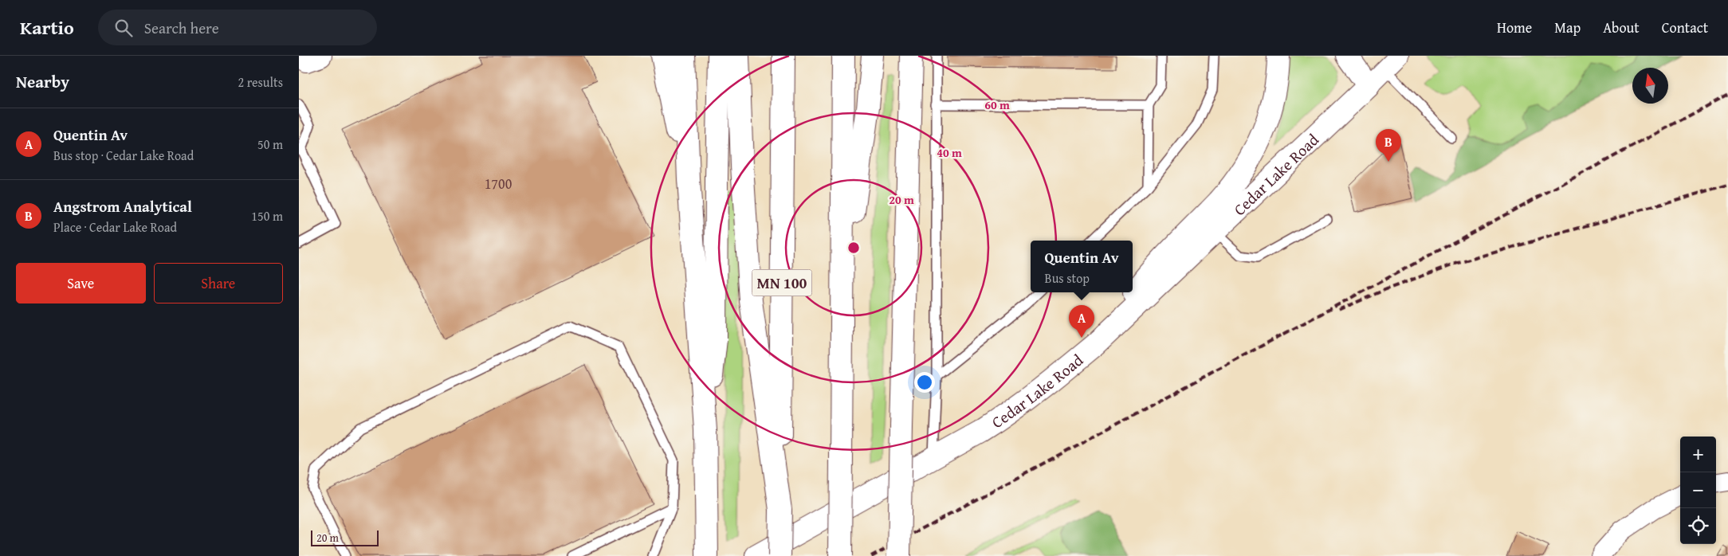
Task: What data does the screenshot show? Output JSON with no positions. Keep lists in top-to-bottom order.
{
  "streets": {
    "main road": ["Cedar Lake Road", "MN 100"]
  },
  "house_numbers": ["1700"],
  "scale_bar": "20 m",
  "north": "top",
  "page": {
    "header": "Kartio",
    "search": "Search here",
    "nav": [
      "Home",
      "Map",
      "About",
      "Contact"
    ],
    "heading": ["Nearby", "2 results"],
    "list": [
      {
        "mark": "A",
        "name": "Quentin Av",
        "note": "Bus stop · Cedar Lake Road",
        "value": "50 m"
      },
      {
        "mark": "B",
        "name": "Angstrom Analytical",
        "note": "Place · Cedar Lake Road",
        "value": "150 m"
      }
    ],
    "pins": ["B", "A"],
    "popup": ["Quentin Av", "Bus stop"],
    "buttons": ["Save", "Share"],
    "map_buttons": ["+", "−"],
    "scale": "20 m"
  },
  "rings": ["60 m", "40 m", "20 m"]
}
